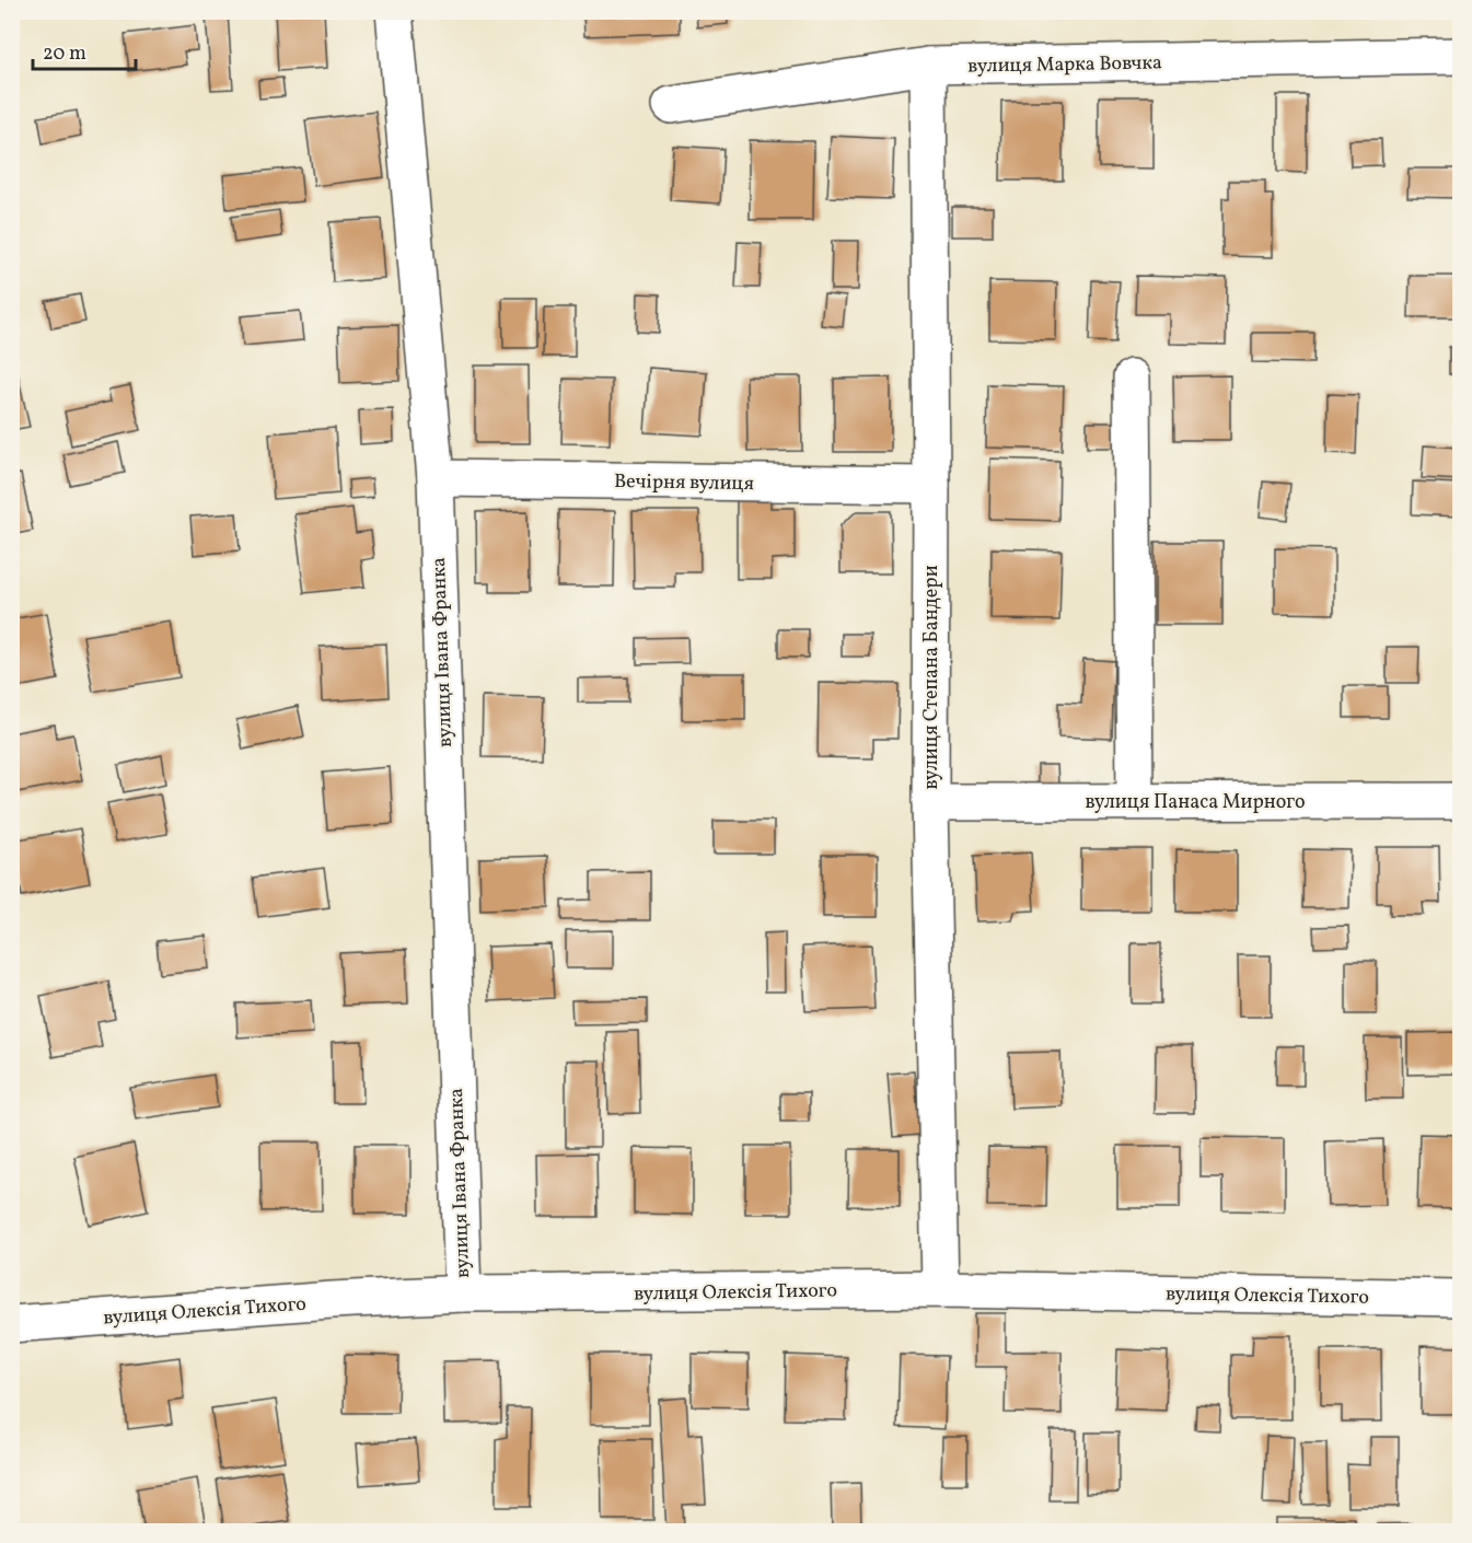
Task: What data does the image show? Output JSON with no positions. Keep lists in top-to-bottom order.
{
  "streets": {
    "street": [
      "вулиця Марка Вовчка",
      "Вечірня вулиця",
      "вулиця Івана Франка",
      "вулиця Степана Бандери",
      "вулиця Панаса Мирного",
      "вулиця Олексія Тихого"
    ]
  },
  "crossings": [
    ["вулиця Марка Вовчка", "вулиця Степана Бандери"],
    ["Вечірня вулиця", "вулиця Івана Франка"],
    ["Вечірня вулиця", "вулиця Степана Бандери"],
    ["вулиця Івана Франка", "вулиця Олексія Тихого"],
    ["вулиця Степана Бандери", "вулиця Панаса Мирного"],
    ["вулиця Степана Бандери", "вулиця Олексія Тихого"]
  ],
  "scale_bar": "20 m"
}
